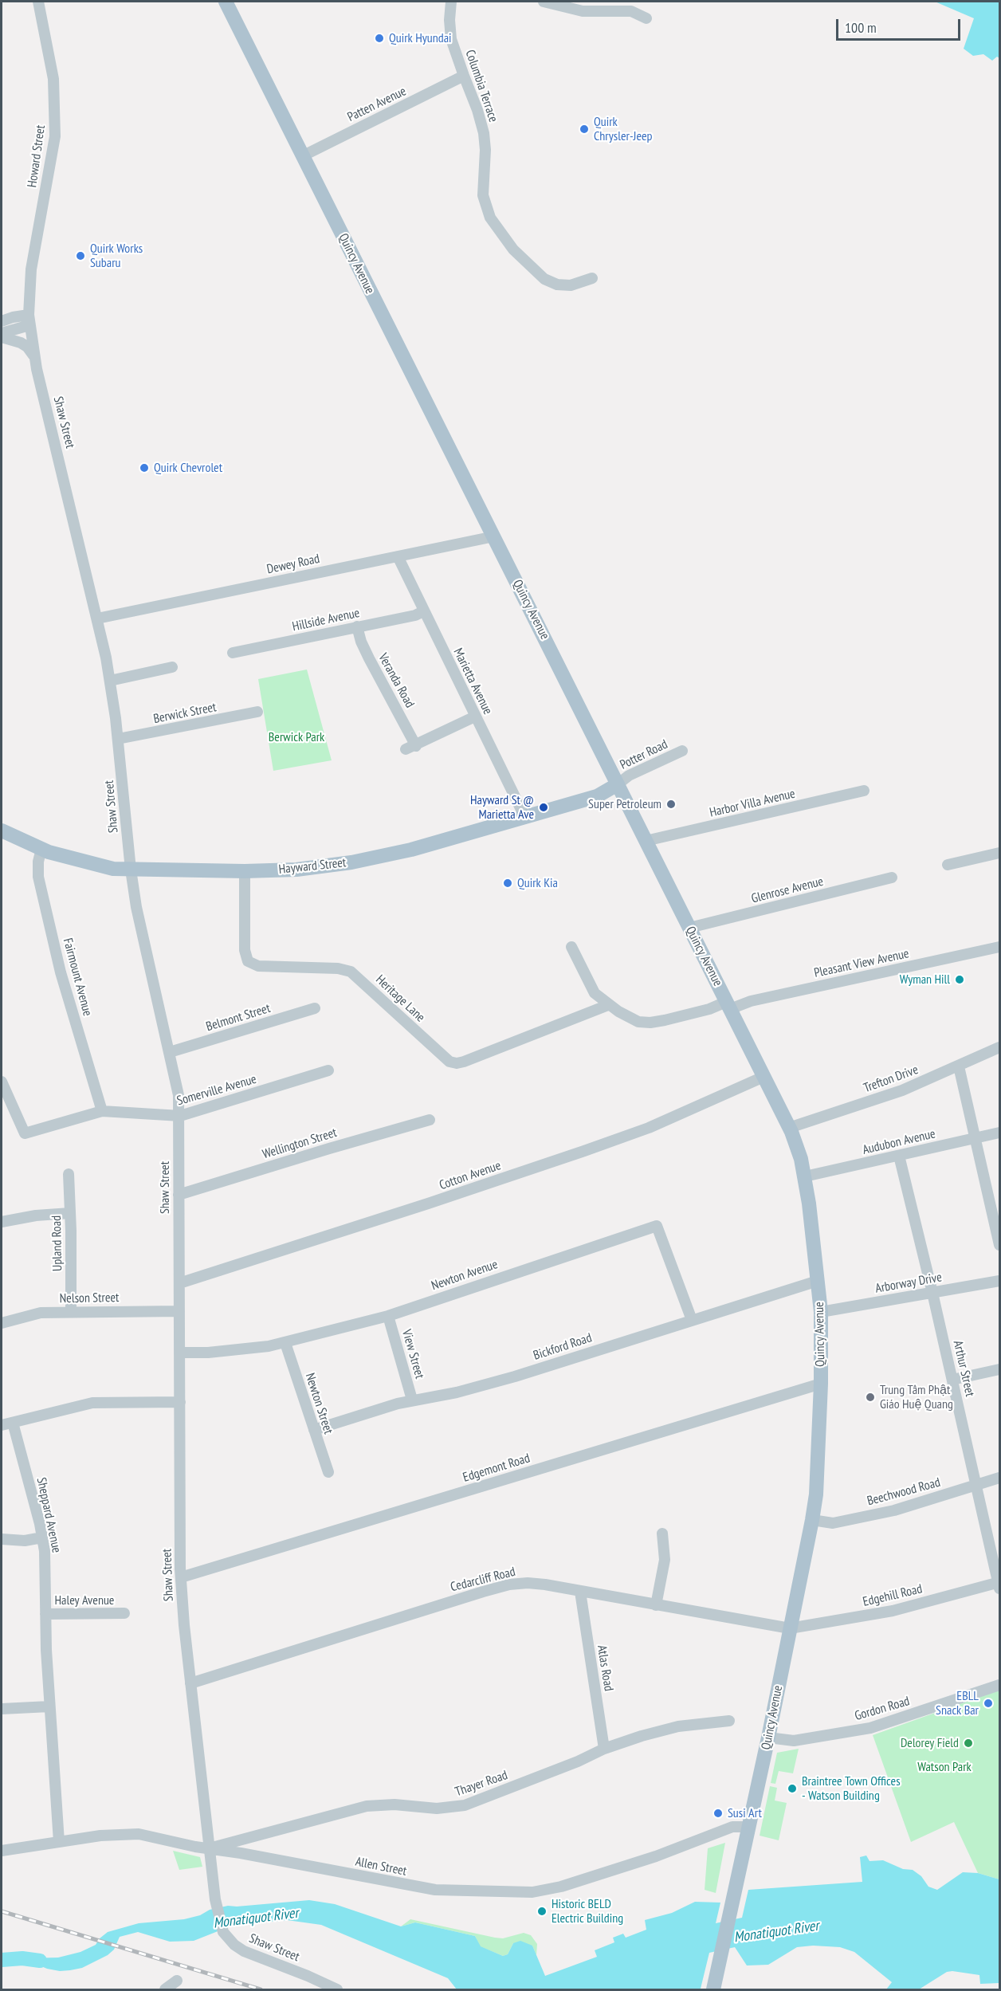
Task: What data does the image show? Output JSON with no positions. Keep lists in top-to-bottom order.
{
  "streets": {
    "main road": ["Quincy Avenue", "Hayward Street"],
    "street": [
      "Columbia Terrace",
      "Patten Avenue",
      "Howard Street",
      "Shaw Street",
      "Dewey Road",
      "Hillside Avenue",
      "Veranda Road",
      "Marietta Avenue",
      "Berwick Street",
      "Potter Road",
      "Harbor Villa Avenue",
      "Glenrose Avenue",
      "Pleasant View Avenue",
      "Fairmount Avenue",
      "Heritage Lane",
      "Belmont Street",
      "Trefton Drive",
      "Somerville Avenue",
      "Audubon Avenue",
      "Wellington Street",
      "Cotton Avenue",
      "Upland Road",
      "Newton Avenue",
      "Arborway Drive",
      "Nelson Street",
      "Bickford Road",
      "View Street",
      "Arthur Street",
      "Newton Street",
      "Edgemont Road",
      "Beechwood Road",
      "Sheppard Avenue",
      "Cedarcliff Road",
      "Edgehill Road",
      "Haley Avenue",
      "Atlas Road",
      "Gordon Road",
      "Thayer Road",
      "Allen Street"
    ]
  },
  "crossings": [
    ["Columbia Terrace", "Patten Avenue"],
    ["Patten Avenue", "Quincy Avenue"],
    ["Howard Street", "Shaw Street"],
    ["Quincy Avenue", "Dewey Road"],
    ["Quincy Avenue", "Potter Road"],
    ["Quincy Avenue", "Harbor Villa Avenue"],
    ["Quincy Avenue", "Hayward Street"],
    ["Quincy Avenue", "Glenrose Avenue"],
    ["Quincy Avenue", "Pleasant View Avenue"],
    ["Quincy Avenue", "Trefton Drive"],
    ["Quincy Avenue", "Audubon Avenue"],
    ["Quincy Avenue", "Cotton Avenue"],
    ["Quincy Avenue", "Arborway Drive"],
    ["Quincy Avenue", "Bickford Road"],
    ["Quincy Avenue", "Edgemont Road"],
    ["Quincy Avenue", "Beechwood Road"],
    ["Quincy Avenue", "Cedarcliff Road"],
    ["Quincy Avenue", "Edgehill Road"],
    ["Quincy Avenue", "Gordon Road"],
    ["Quincy Avenue", "Allen Street"],
    ["Shaw Street", "Dewey Road"],
    ["Shaw Street", "Berwick Street"],
    ["Shaw Street", "Hayward Street"],
    ["Shaw Street", "Belmont Street"],
    ["Shaw Street", "Somerville Avenue"],
    ["Shaw Street", "Wellington Street"],
    ["Shaw Street", "Cotton Avenue"],
    ["Shaw Street", "Newton Avenue"],
    ["Shaw Street", "Nelson Street"],
    ["Shaw Street", "Edgemont Road"],
    ["Shaw Street", "Cedarcliff Road"],
    ["Shaw Street", "Thayer Road"],
    ["Shaw Street", "Allen Street"],
    ["Dewey Road", "Marietta Avenue"],
    ["Hillside Avenue", "Veranda Road"],
    ["Hillside Avenue", "Marietta Avenue"],
    ["Marietta Avenue", "Hayward Street"],
    ["Potter Road", "Hayward Street"],
    ["Hayward Street", "Fairmount Avenue"],
    ["Hayward Street", "Heritage Lane"],
    ["Pleasant View Avenue", "Heritage Lane"],
    ["Fairmount Avenue", "Somerville Avenue"],
    ["Audubon Avenue", "Arthur Street"],
    ["Upland Road", "Nelson Street"],
    ["Newton Avenue", "Bickford Road"],
    ["Newton Avenue", "View Street"],
    ["Newton Avenue", "Newton Street"],
    ["Arborway Drive", "Arthur Street"],
    ["Bickford Road", "View Street"],
    ["Bickford Road", "Newton Street"],
    ["Arthur Street", "Beechwood Road"],
    ["Arthur Street", "Edgehill Road"],
    ["Sheppard Avenue", "Haley Avenue"],
    ["Sheppard Avenue", "Allen Street"],
    ["Cedarcliff Road", "Edgehill Road"],
    ["Cedarcliff Road", "Atlas Road"],
    ["Atlas Road", "Thayer Road"],
    ["Thayer Road", "Allen Street"]
  ],
  "water": ["Monatiquot River"],
  "parks": ["Berwick Park", "Watson Park"],
  "places": [
    "Quirk Hyundai",
    "Quirk Chrysler-Jeep",
    "Quirk Works Subaru",
    "Quirk Chevrolet",
    "Super Petroleum",
    "Hayward St @ Marietta Ave",
    "Quirk Kia",
    "Wyman Hill",
    "Trung Tâm Phật Giáo Huệ Quang",
    "EBLL Snack Bar",
    "Delorey Field",
    "Braintree Town Offices - Watson Building",
    "Susi Art",
    "Historic BELD Electric Building"
  ],
  "scale_bar": "100 m"
}
